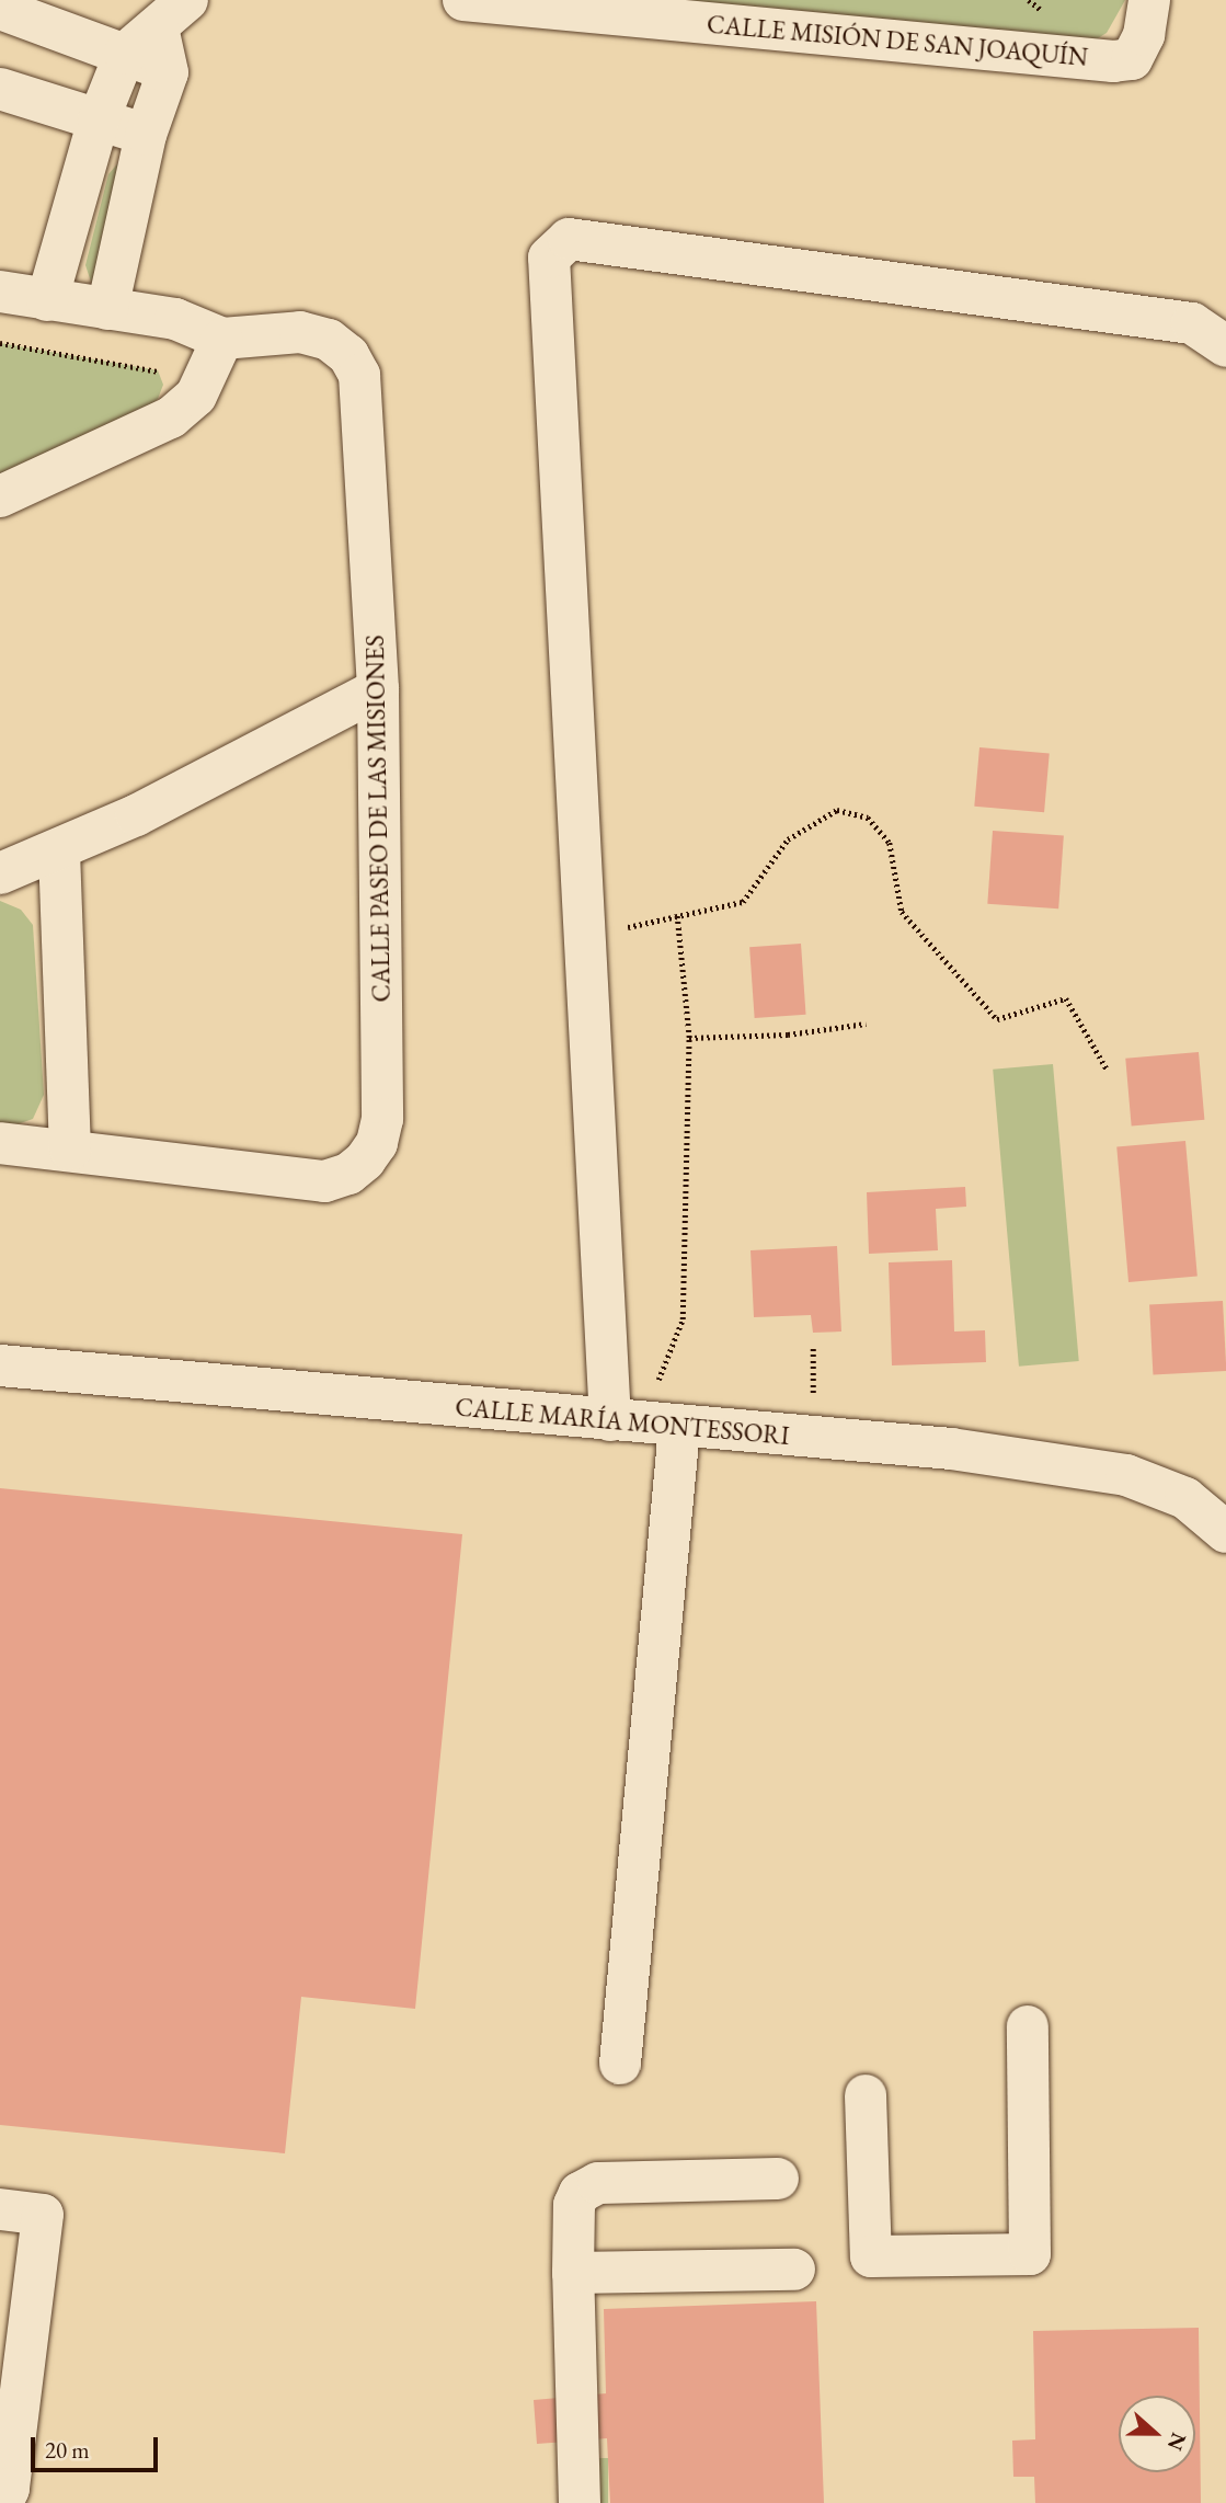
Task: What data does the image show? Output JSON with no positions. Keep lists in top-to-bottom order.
{
  "streets": {
    "street": ["CALLE MISIÓN DE SAN JOAQUÍN", "CALLE PASEO DE LAS MISIONES", "CALLE MARÍA MONTESSORI"]
  },
  "scale_bar": "20 m",
  "north": "right"
}
